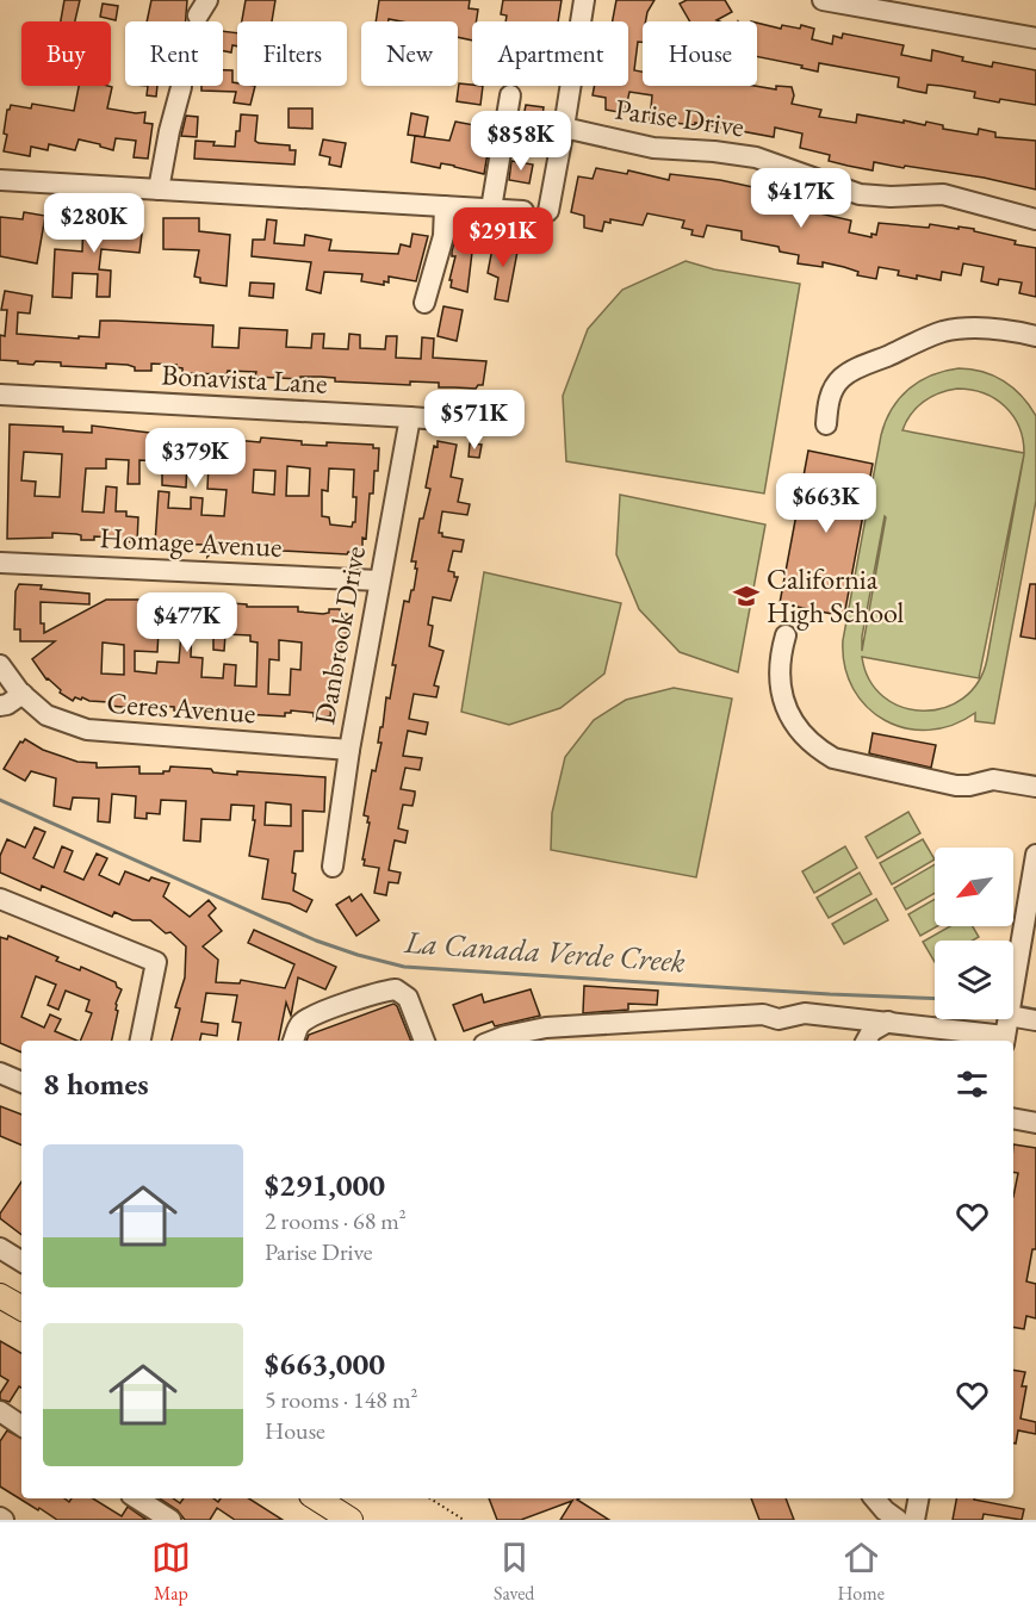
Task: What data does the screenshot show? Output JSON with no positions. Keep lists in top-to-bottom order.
{
  "streets": {
    "street": [
      "Parise Drive",
      "Bonavista Lane",
      "Homage Avenue",
      "Danbrook Drive",
      "Ceres Avenue"
    ]
  },
  "crossings": [
    ["Bonavista Lane", "Danbrook Drive"],
    ["Homage Avenue", "Danbrook Drive"],
    ["Danbrook Drive", "Ceres Avenue"]
  ],
  "water": ["La Canada Verde Creek"],
  "places": {
    "school or university": ["California High School"]
  },
  "north": "bottom left",
  "page": {
    "chip": [
      "Buy",
      "Rent",
      "Filters",
      "New",
      "Apartment",
      "House"
    ],
    "price": [
      "$858K",
      "$417K",
      "$280K",
      "$291K",
      "$571K",
      "$379K",
      "$663K",
      "$477K"
    ],
    "heading": "8 homes",
    "list": [
      {
        "name": "$291,000",
        "note": "2 rooms · 68 m² · Parise Drive"
      },
      {
        "name": "$663,000",
        "note": "5 rooms · 148 m² · House"
      }
    ],
    "tabs": ["Map", "Saved", "Home"]
  }
}
